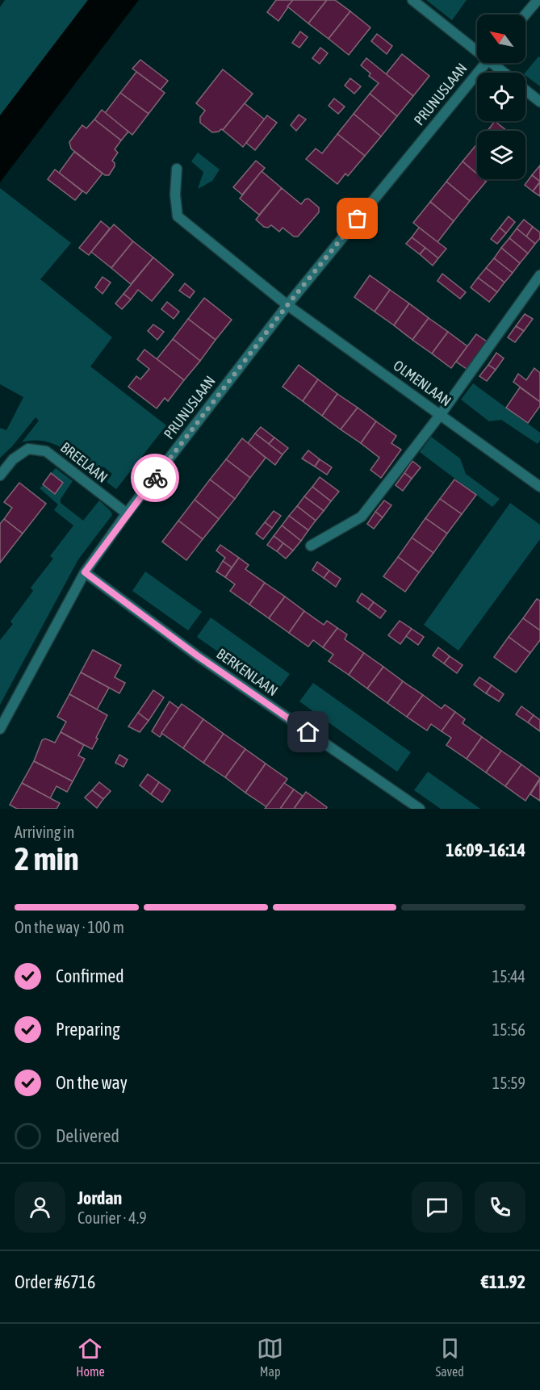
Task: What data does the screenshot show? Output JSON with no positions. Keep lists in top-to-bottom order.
{
  "streets": {
    "street": [
      "PRUNUSLAAN",
      "OLMENLAAN",
      "BREELAAN",
      "BERKENLAAN"
    ]
  },
  "crossings": [
    ["PRUNUSLAAN", "OLMENLAAN"],
    ["PRUNUSLAAN", "BREELAAN"],
    ["PRUNUSLAAN", "BERKENLAAN"]
  ],
  "north": "top left",
  "page": {
    "heading": ["2 min", "Arriving in", "16:09–16:14"],
    "panel": [
      "Jordan",
      "Courier · 4.9",
      "Order #6716",
      "€11.92"
    ],
    "bar": "On the way · 100 m",
    "list": [
      ["Confirmed", "15:44"],
      ["Preparing", "15:56"],
      ["On the way", "15:59"],
      "Delivered"
    ],
    "tabs": ["Home", "Map", "Saved"]
  }
}
